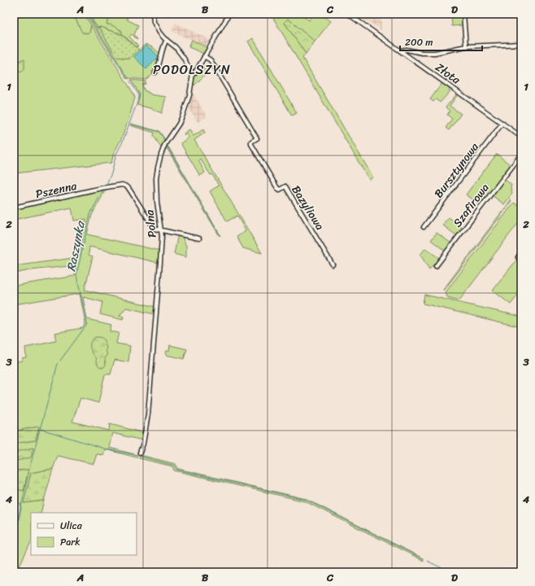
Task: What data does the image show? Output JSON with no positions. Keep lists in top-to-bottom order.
{
  "streets": {
    "street": [
      "Złota",
      "Bursztynowa",
      "Pszenna",
      "Szafirowa",
      "Bazyliowa",
      "Polna"
    ]
  },
  "crossings": [
    ["Złota", "Bursztynowa"],
    ["Pszenna", "Polna"]
  ],
  "districts": ["PODOLSZYN"],
  "water": ["Raszynka"],
  "legend": ["Ulica", "Park"],
  "scale_bar": "200 m",
  "grid": {
    "columns": [
      "A",
      "B",
      "C",
      "D"
    ],
    "rows": [
      "1",
      "2",
      "3",
      "4"
    ]
  }
}
